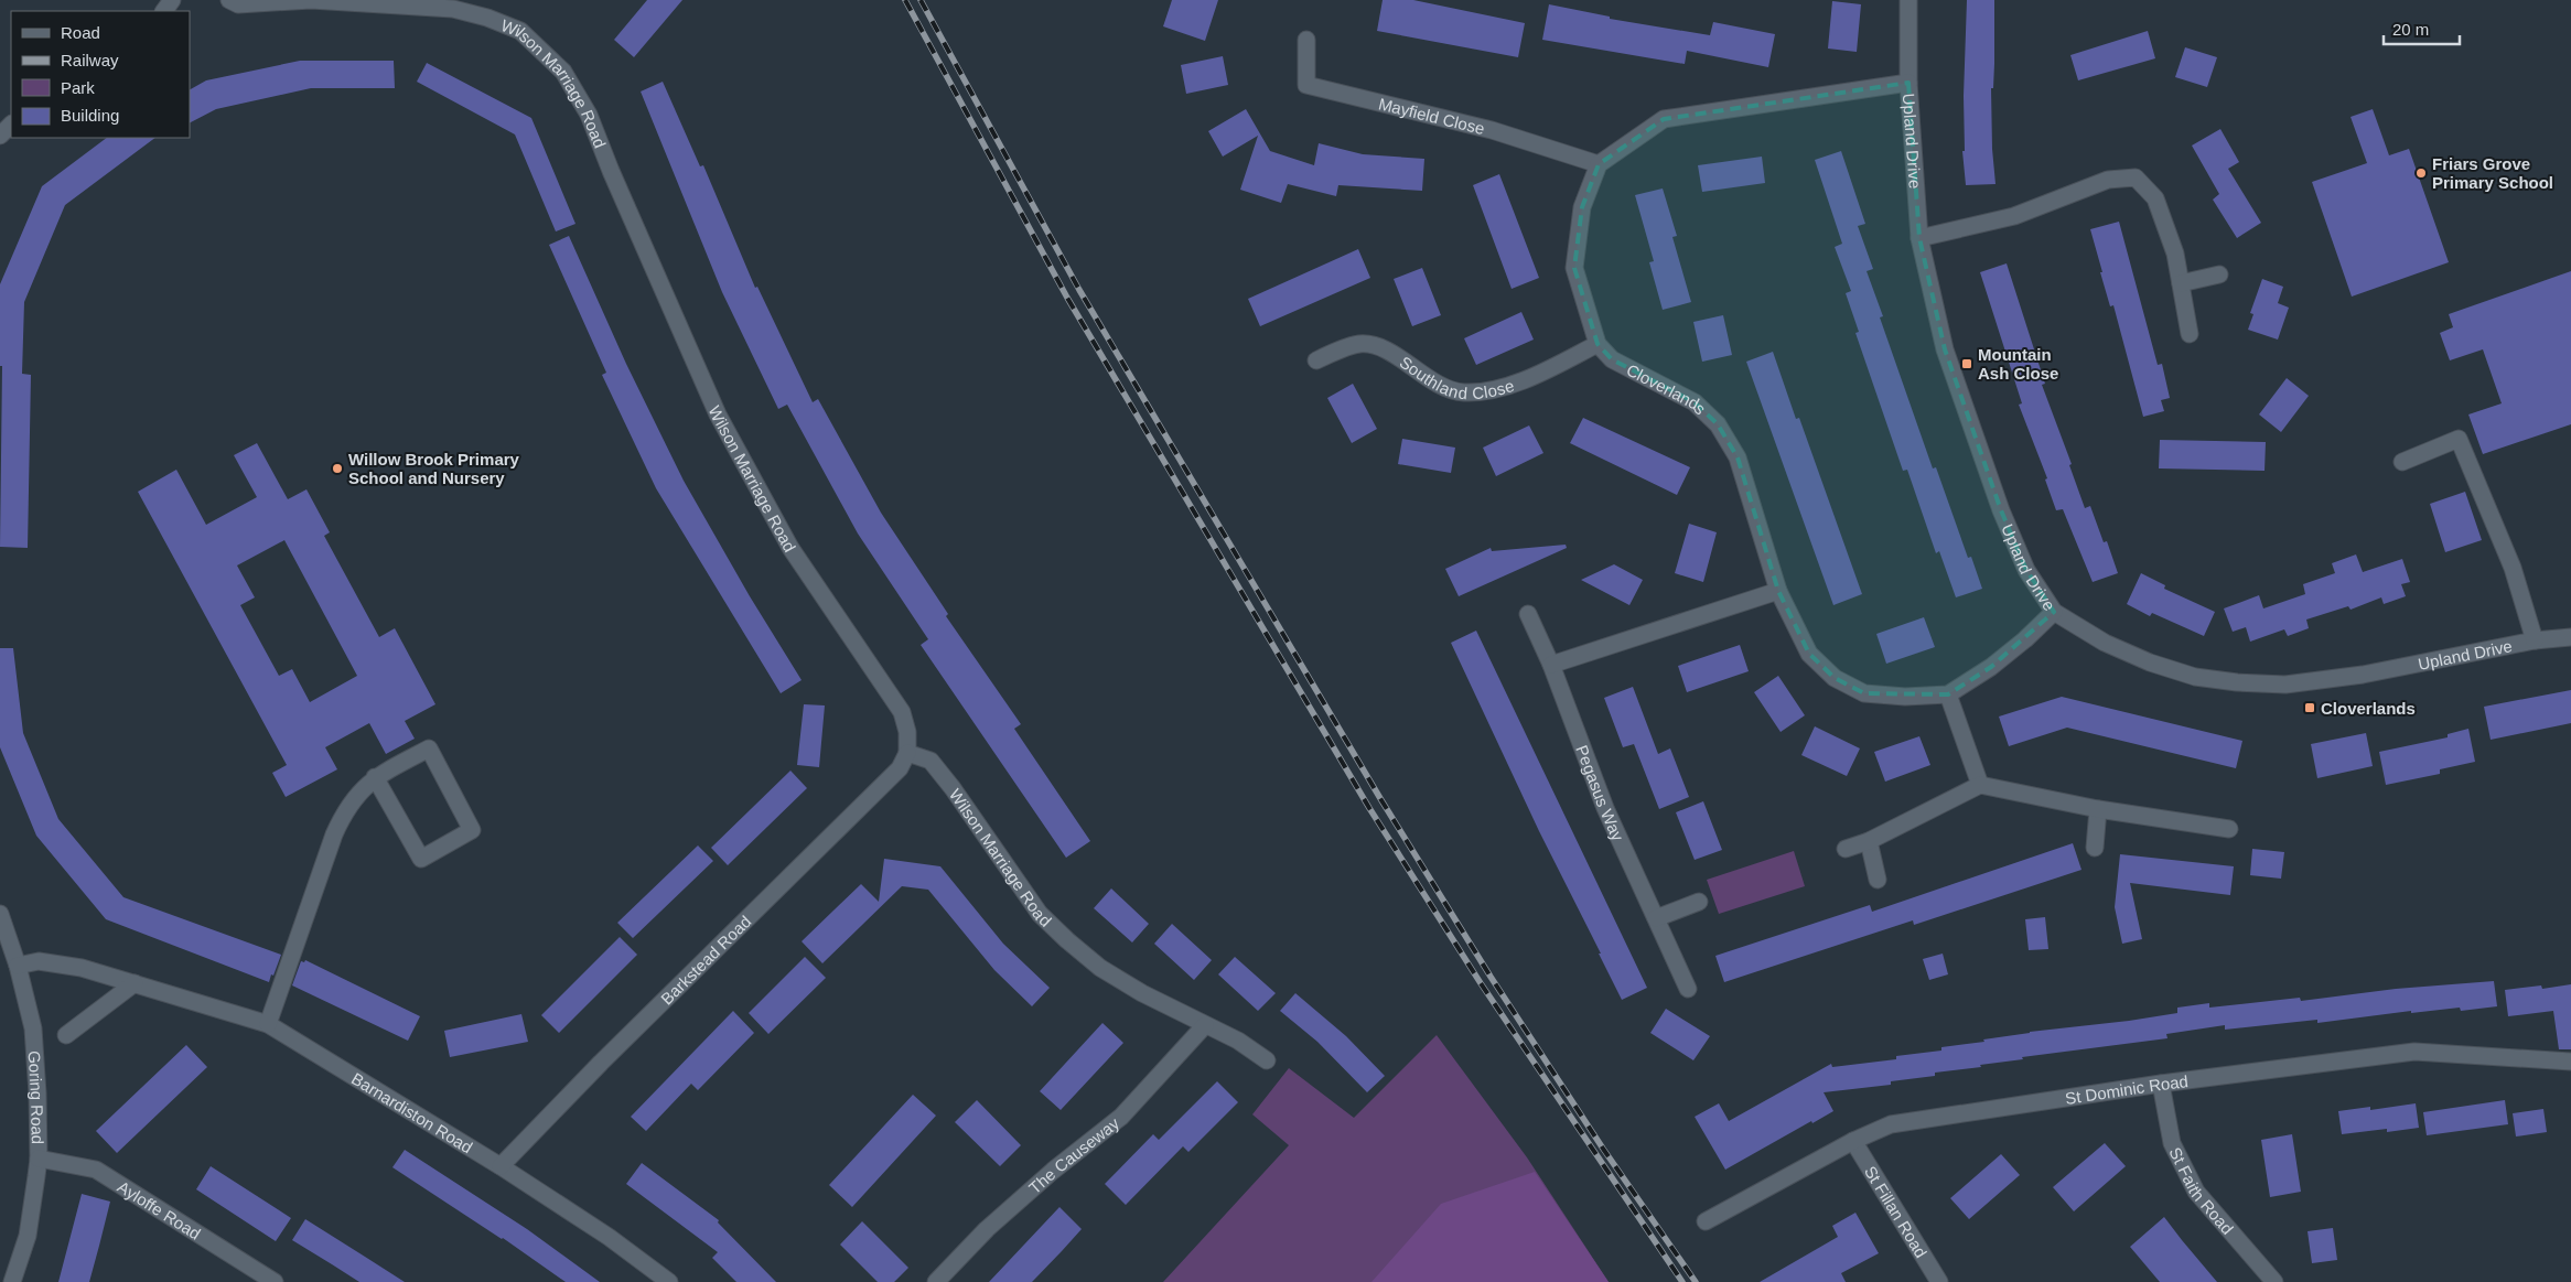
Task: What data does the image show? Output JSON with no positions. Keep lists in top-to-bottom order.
{
  "streets": {
    "street": [
      "Wilson Marriage Road",
      "Mayfield Close",
      "Upland Drive",
      "Southland Close",
      "Cloverlands",
      "Pegasus Way",
      "Barkstead Road",
      "St Dominic Road",
      "Goring Road",
      "Barnardiston Road",
      "The Causeway",
      "St Faith Road",
      "Ayloffe Road",
      "St Fillan Road"
    ]
  },
  "crossings": [
    ["Wilson Marriage Road", "Barkstead Road"],
    ["Wilson Marriage Road", "The Causeway"],
    ["Upland Drive", "Cloverlands"],
    ["Southland Close", "Cloverlands"],
    ["Barkstead Road", "Barnardiston Road"],
    ["St Dominic Road", "St Faith Road"],
    ["St Dominic Road", "St Fillan Road"],
    ["Goring Road", "Barnardiston Road"],
    ["Goring Road", "Ayloffe Road"]
  ],
  "places": {
    "other": ["Friars Grove Primary School", "Willow Brook Primary School and Nursery"],
    "transit": ["Mountain Ash Close", "Cloverlands"]
  },
  "legend": [
    "Road",
    "Railway",
    "Park",
    "Building"
  ],
  "scale_bar": "20 m"
}
